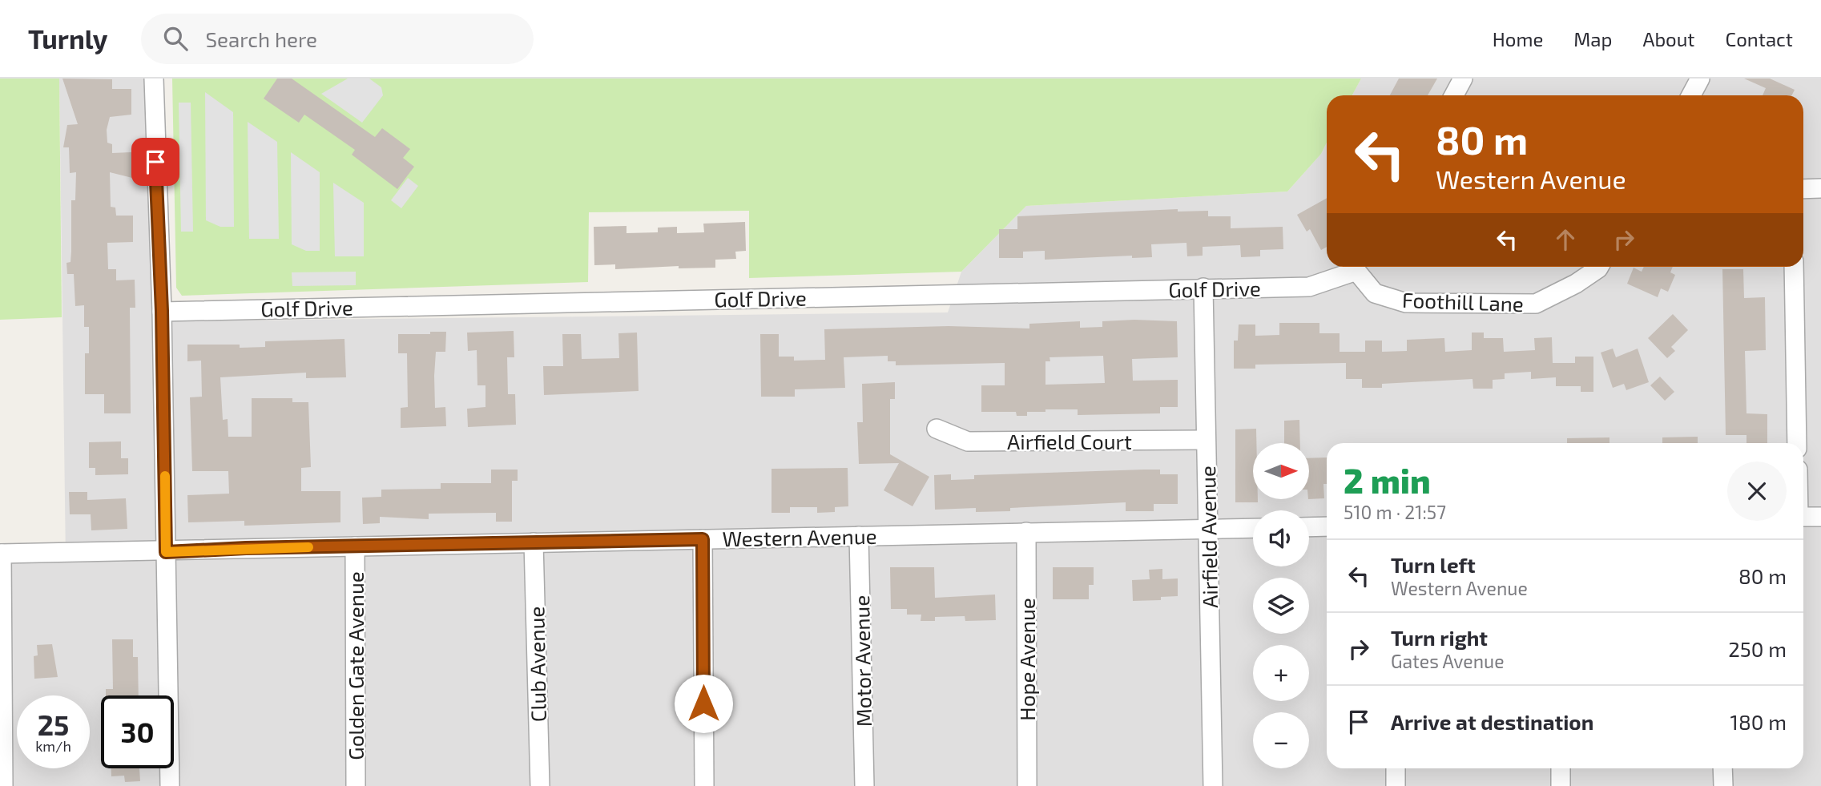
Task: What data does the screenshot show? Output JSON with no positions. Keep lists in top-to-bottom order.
{
  "streets": {
    "street": [
      "Golf Drive",
      "Foothill Lane",
      "Airfield Court",
      "Western Avenue",
      "Airfield Avenue",
      "Hope Avenue",
      "Motor Avenue",
      "Club Avenue",
      "Golden Gate Avenue"
    ]
  },
  "crossings": [
    ["Golf Drive", "Airfield Avenue"],
    ["Airfield Court", "Airfield Avenue"],
    ["Western Avenue", "Airfield Avenue"],
    ["Western Avenue", "Hope Avenue"],
    ["Western Avenue", "Motor Avenue"],
    ["Western Avenue", "Club Avenue"],
    ["Western Avenue", "Golden Gate Avenue"]
  ],
  "north": "right",
  "page": {
    "header": "Turnly",
    "search": "Search here",
    "nav": [
      "Home",
      "Map",
      "About",
      "Contact"
    ],
    "turn": ["80 m", "Western Avenue"],
    "map_buttons": ["+", "−"],
    "heading": ["2 min", "510 m · 21:57"],
    "list": [
      {
        "name": "Turn left",
        "note": "Western Avenue",
        "value": "80 m"
      },
      {
        "name": "Turn right",
        "note": "Gates Avenue",
        "value": "250 m"
      },
      {
        "name": "Arrive at destination",
        "value": "180 m"
      }
    ],
    "speed": "25 km/h",
    "limit": "30"
  }
}
